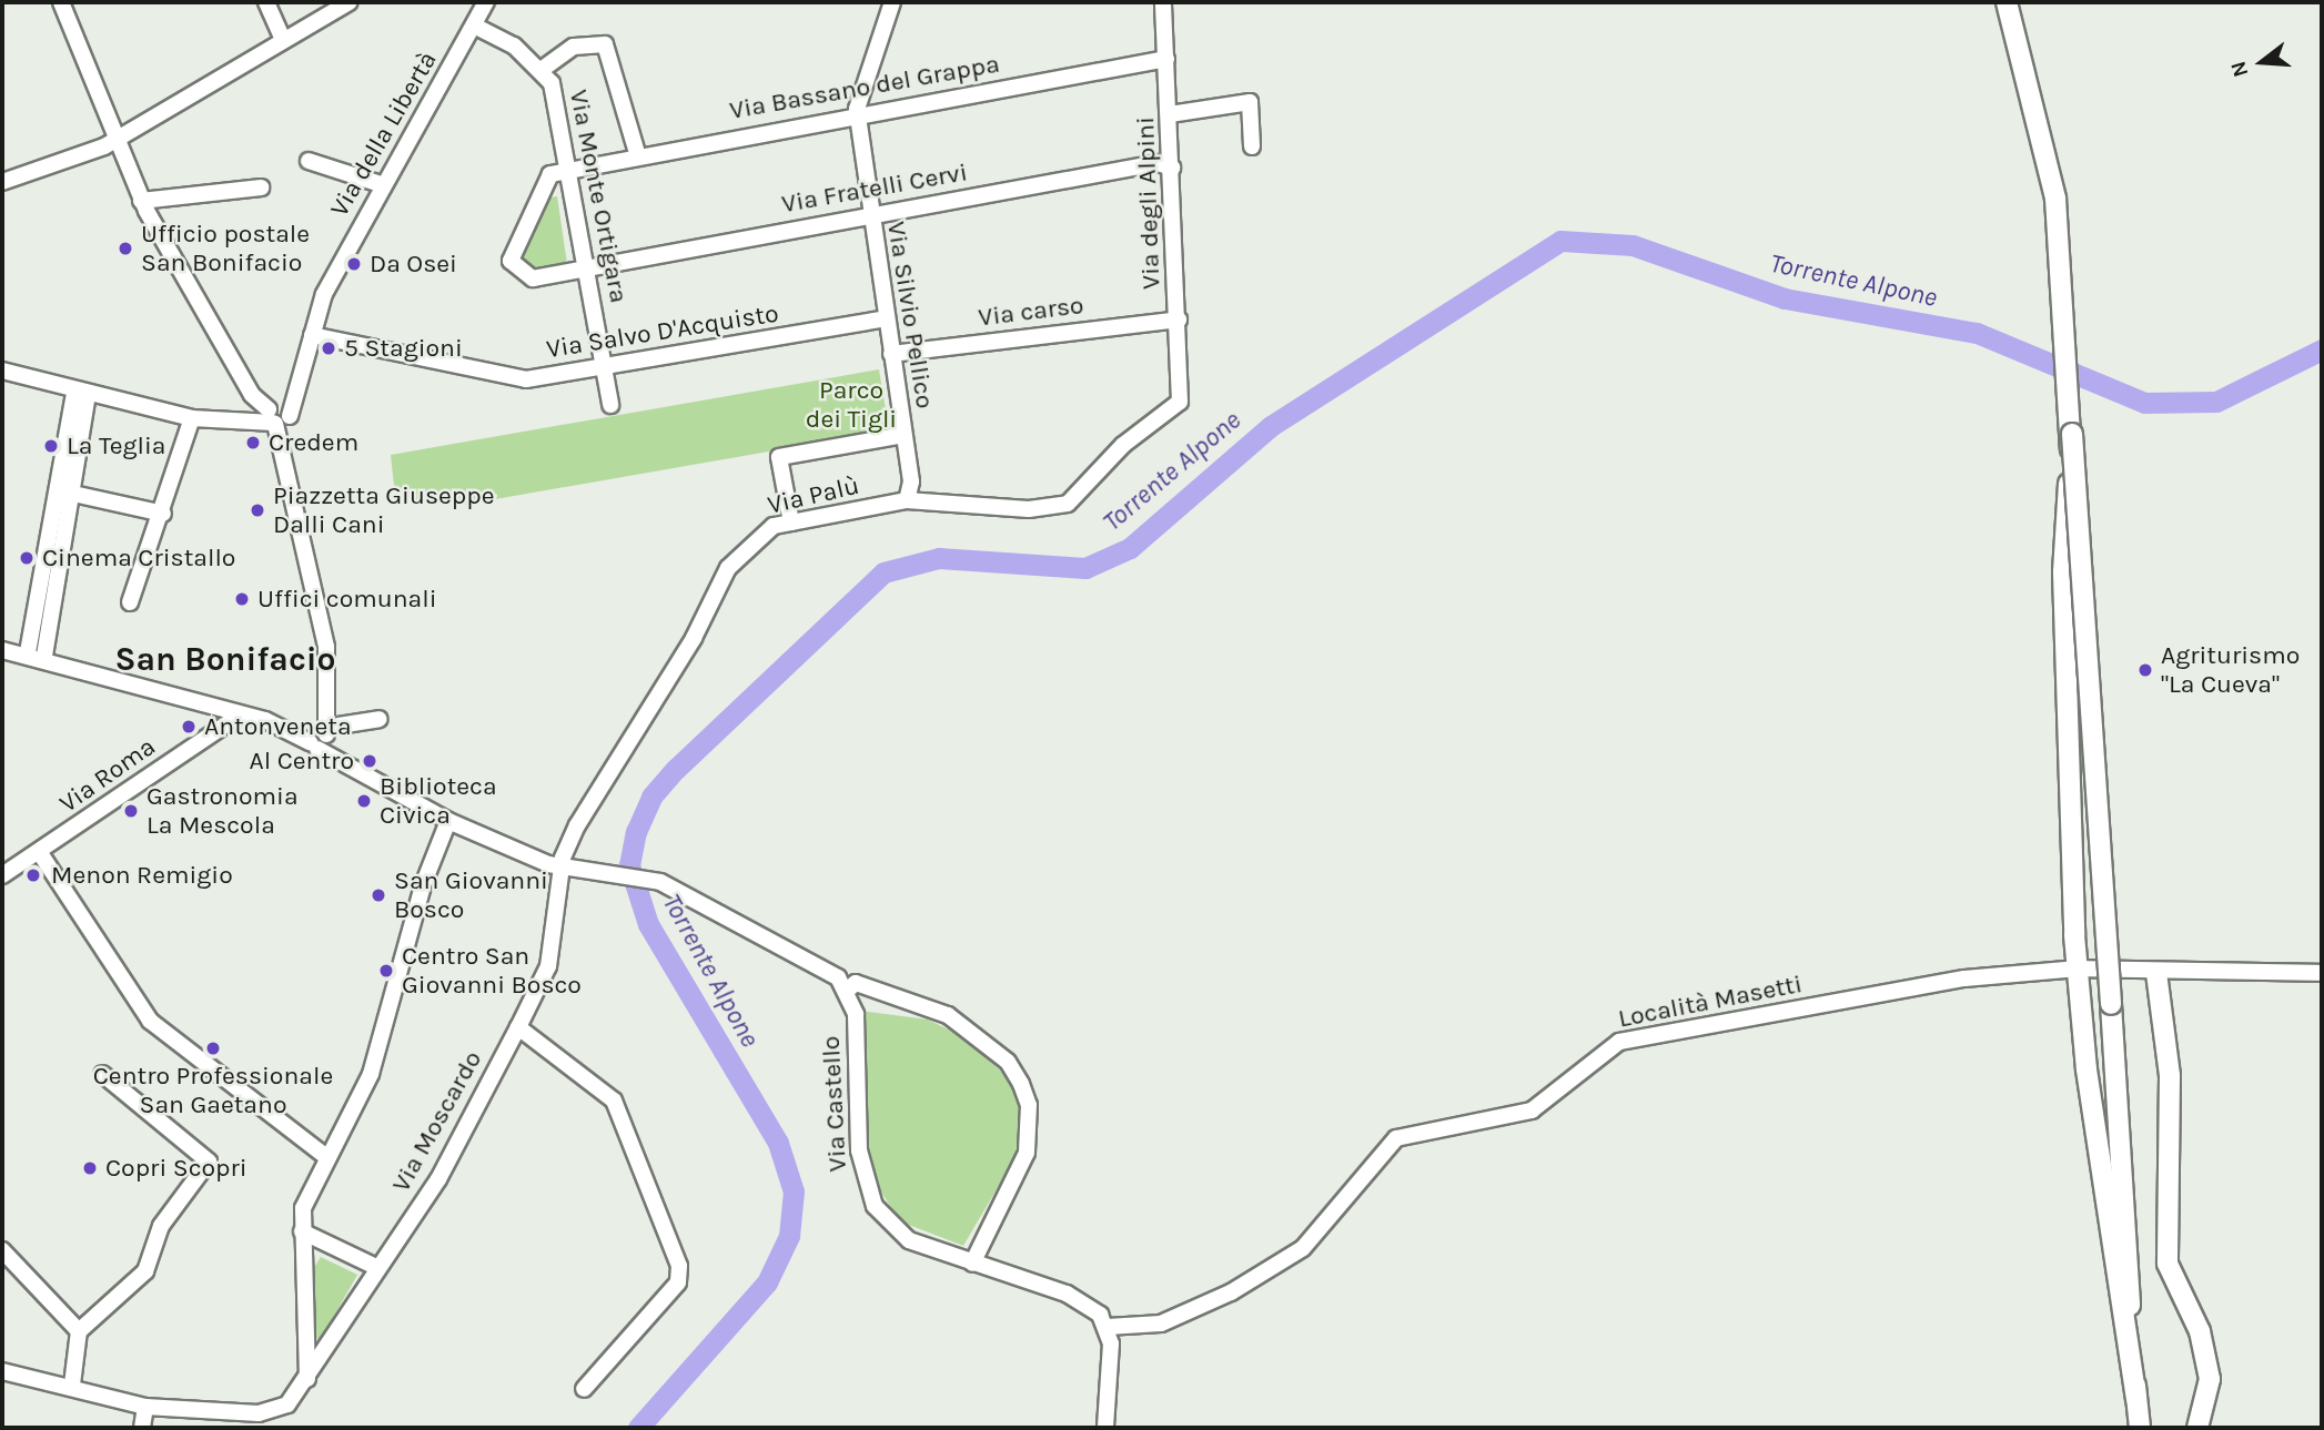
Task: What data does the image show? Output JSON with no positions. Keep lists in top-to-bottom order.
{
  "streets": {
    "street": [
      "Via Bassano del Grappa",
      "Via della Libertà",
      "Via Fratelli Cervi",
      "Via Monte Ortigara",
      "Via degli Alpini",
      "Via carso",
      "Via Silvio Pellico",
      "Via Salvo D'Acquisto",
      "Via Palù",
      "Via Roma",
      "Località Masetti",
      "Via Castello",
      "Via Moscardo"
    ]
  },
  "crossings": [
    ["Via Bassano del Grappa", "Via Fratelli Cervi"],
    ["Via Bassano del Grappa", "Via Monte Ortigara"],
    ["Via Bassano del Grappa", "Via degli Alpini"],
    ["Via Bassano del Grappa", "Via Silvio Pellico"],
    ["Via della Libertà", "Via Monte Ortigara"],
    ["Via della Libertà", "Via Salvo D'Acquisto"],
    ["Via Fratelli Cervi", "Via Monte Ortigara"],
    ["Via Fratelli Cervi", "Via degli Alpini"],
    ["Via Fratelli Cervi", "Via Silvio Pellico"],
    ["Via Monte Ortigara", "Via Salvo D'Acquisto"],
    ["Via degli Alpini", "Via carso"],
    ["Via degli Alpini", "Via Palù"],
    ["Via carso", "Via Silvio Pellico"],
    ["Via Silvio Pellico", "Via Salvo D'Acquisto"],
    ["Via Silvio Pellico", "Via Palù"],
    ["Via Palù", "Via Moscardo"],
    ["Località Masetti", "Via Castello"]
  ],
  "districts": ["San Bonifacio"],
  "water": ["Torrente Alpone"],
  "parks": ["Parco dei Tigli"],
  "places": [
    "Ufficio postale San Bonifacio",
    "Da Osei",
    "5 Stagioni",
    "Credem",
    "La Teglia",
    "Piazzetta Giuseppe Dalli Cani",
    "Cinema Cristallo",
    "Uffici comunali",
    "Agriturismo \"La Cueva\"",
    "Antonveneta",
    "Al Centro",
    "Biblioteca Civica",
    "Gastronomia La Mescola",
    "Menon Remigio",
    "San Giovanni Bosco",
    "Centro San Giovanni Bosco",
    "Centro Professionale San Gaetano",
    "Copri Scopri"
  ],
  "north": "left"
}
